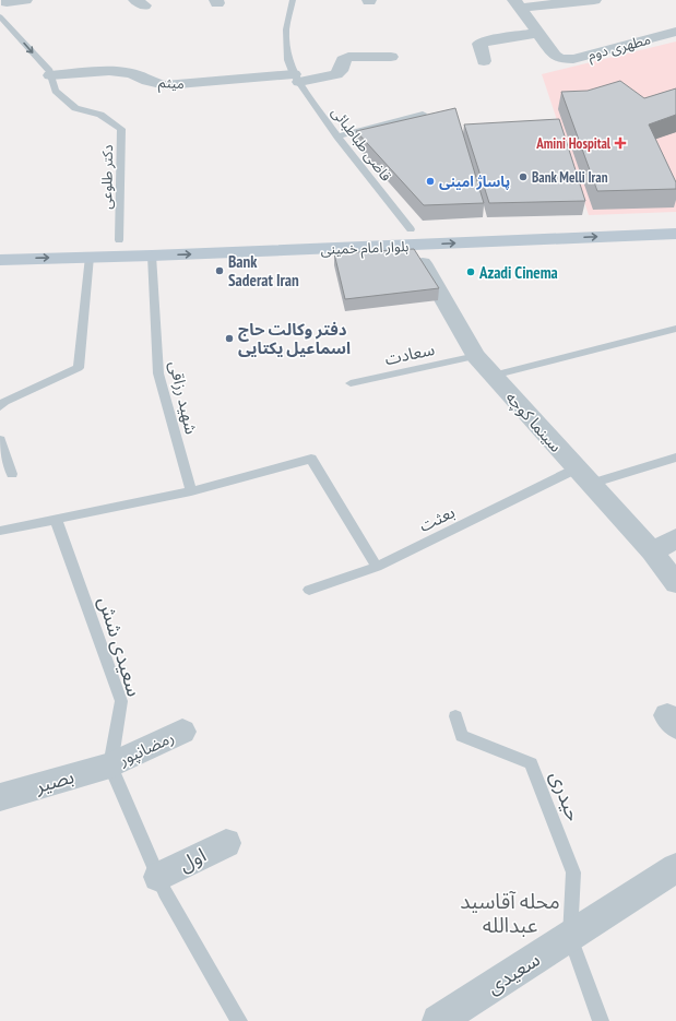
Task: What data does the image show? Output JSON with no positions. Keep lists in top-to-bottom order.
{
  "streets": {
    "main road": ["بلوار امام خمینی"],
    "street": [
      "مطهری دوم",
      "میثم",
      "سینما کوچه",
      "رمضانپور",
      "بصیر",
      "اول",
      "سعیدی"
    ],
    "lane": [
      "قاضی طباطبائی",
      "دکتر طلوعی",
      "سعادت",
      "شهید رزاقی",
      "بعثت",
      "سعیدی شش",
      "حیدری"
    ]
  },
  "crossings": [
    ["میثم", "قاضی طباطبائی"],
    ["میثم", "دکتر طلوعی"],
    ["قاضی طباطبائی", "بلوار امام خمینی"],
    ["قاضی طباطبائی", "سینما کوچه"],
    ["دکتر طلوعی", "بلوار امام خمینی"],
    ["بلوار امام خمینی", "شهید رزاقی"],
    ["بلوار امام خمینی", "سینما کوچه"],
    ["سعادت", "سینما کوچه"],
    ["سینما کوچه", "بعثت"],
    ["سعیدی شش", "رمضانپور"],
    ["سعیدی شش", "بصیر"],
    ["رمضانپور", "بصیر"],
    ["حیدری", "سعیدی"]
  ],
  "districts": ["محله آقاسید عبدالله"],
  "places": {
    "health": ["Amini Hospital"],
    "other": [
      "Bank Melli Iran",
      "پاساژ امینی",
      "Bank Saderat Iran",
      "Azadi Cinema",
      "دفتر وکالت حاج اسماعیل یکتایی"
    ]
  }
}
